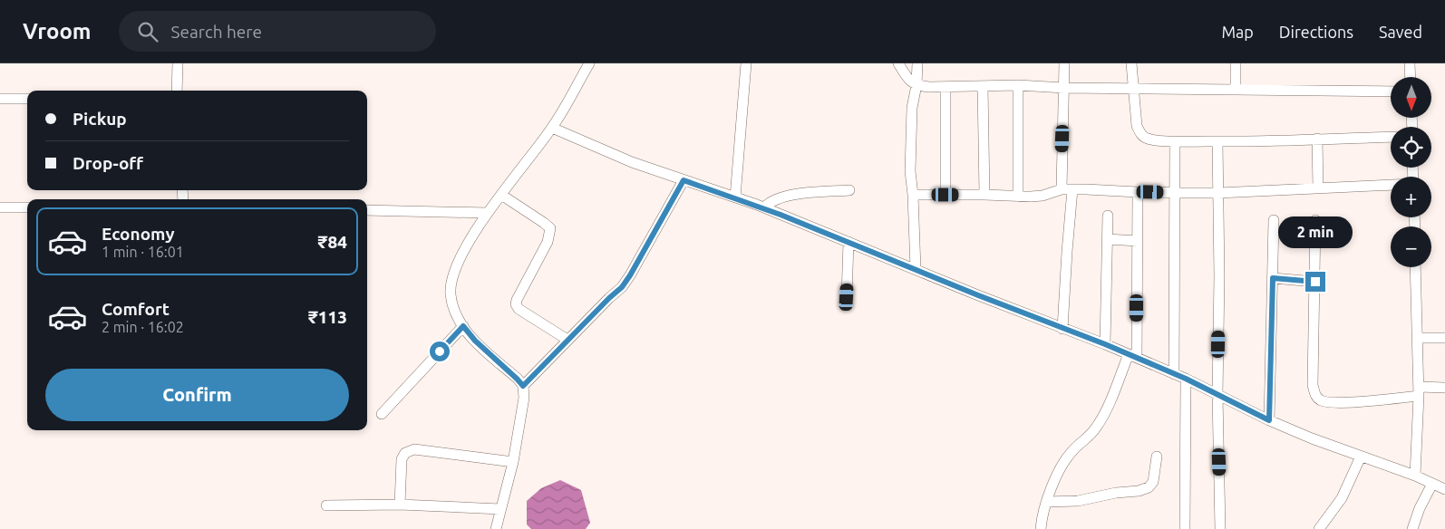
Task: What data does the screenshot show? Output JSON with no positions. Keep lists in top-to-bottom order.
{
  "north": "bottom",
  "page": {
    "header": "Vroom",
    "search": "Search here",
    "nav": ["Map", "Directions", "Saved"],
    "map_buttons": ["+", "−"],
    "banner": ["Pickup", "Drop-off"],
    "list": [
      {
        "name": "Economy",
        "note": "1 min · 16:01",
        "value": "₹84"
      },
      {
        "name": "Comfort",
        "note": "2 min · 16:02",
        "value": "₹113"
      }
    ],
    "bubble": "2 min",
    "buttons": "Confirm"
  }
}
